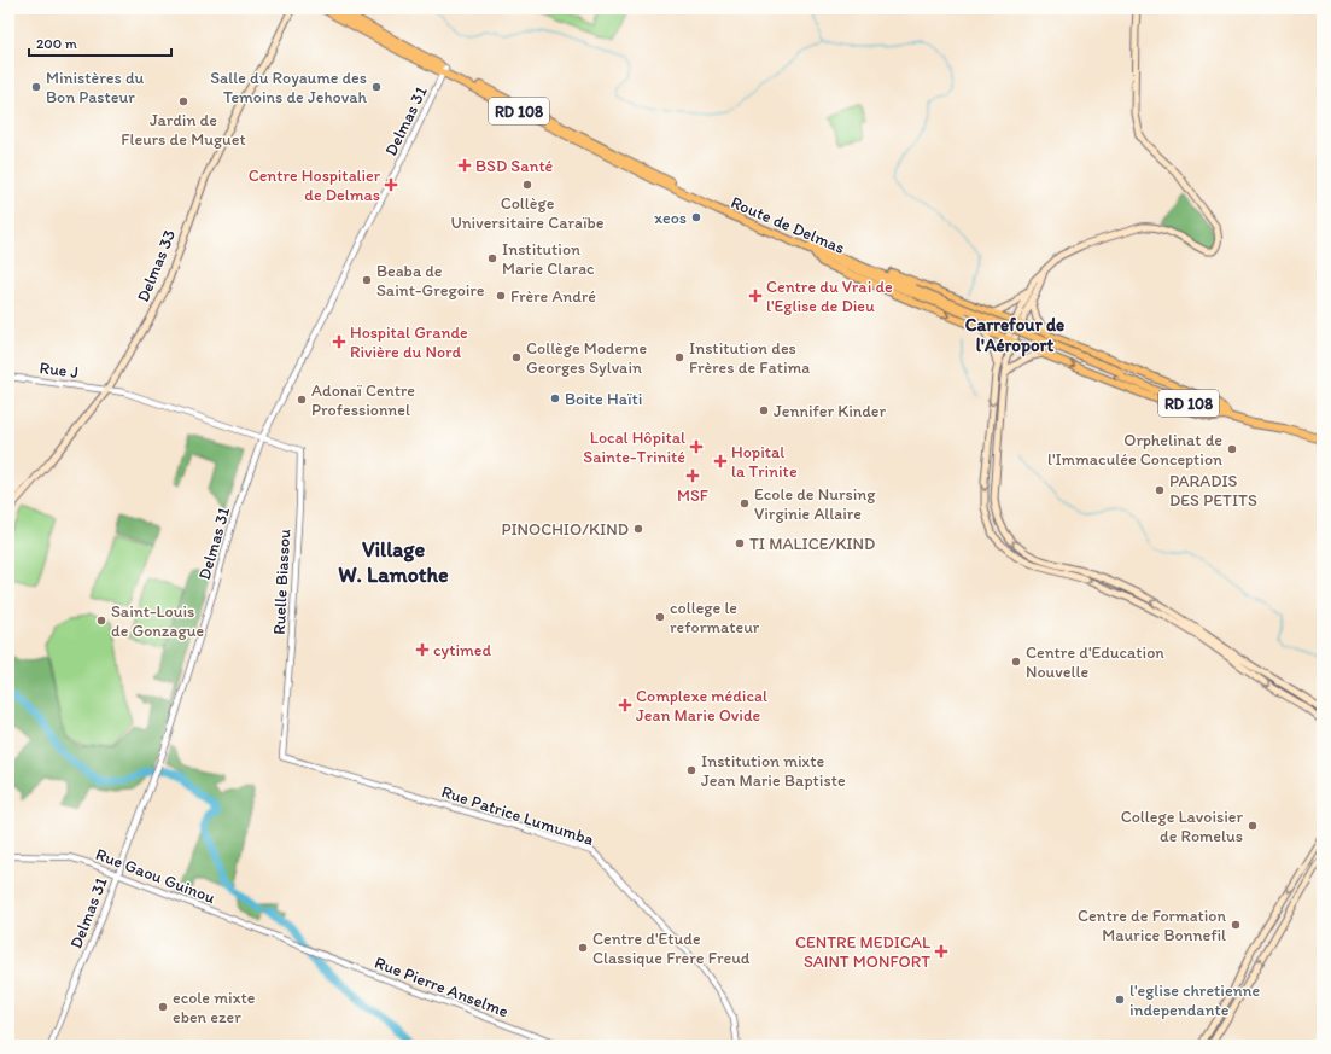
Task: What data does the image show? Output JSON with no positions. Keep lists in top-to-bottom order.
{
  "streets": {
    "main road": ["RD 108", "Route de Delmas", "Delmas 33"],
    "street": [
      "Delmas 31",
      "Rue J",
      "Ruelle Biassou",
      "Rue Patrice Lumumba",
      "Rue Gaou Guinou",
      "Rue Pierre Anselme"
    ]
  },
  "crossings": [
    ["Delmas 31", "Route de Delmas"],
    ["Delmas 31", "Rue J"],
    ["Delmas 31", "Ruelle Biassou"],
    ["Delmas 31", "Rue Gaou Guinou"],
    ["Delmas 33", "Rue J"],
    ["Rue J", "Ruelle Biassou"],
    ["Ruelle Biassou", "Rue Patrice Lumumba"],
    ["Rue Gaou Guinou", "Rue Pierre Anselme"]
  ],
  "districts": ["Carrefour de l'Aéroport", "Village W. Lamothe"],
  "places": {
    "other": [
      "Ministères du Bon Pasteur",
      "Salle du Royaume des Temoins de Jehovah",
      "Jardin de Fleurs de Muguet",
      "Collège Universitaire Caraïbe",
      "xeos",
      "Institution Marie Clarac",
      "Beaba de Saint-Gregoire",
      "Frère André",
      "Collège Moderne Georges Sylvain",
      "Institution des Frères de Fatima",
      "Boite Haïti",
      "Adonaï Centre Professionnel",
      "Jennifer Kinder",
      "Orphelinat de l'Immaculée Conception",
      "PARADIS DES PETITS",
      "Ecole de Nursing Virginie Allaire",
      "PINOCHIO/KIND",
      "TI MALICE/KIND",
      "college le reformateur",
      "Saint-Louis de Gonzague",
      "Centre d'Education Nouvelle",
      "Institution mixte Jean Marie Baptiste",
      "College Lavoisier de Romelus",
      "Centre de Formation Maurice Bonnefil",
      "Centre d'Etude Classique Frere Freud",
      "l'eglise chretienne independante",
      "ecole mixte eben ezer"
    ],
    "health": [
      "BSD Santé",
      "Centre Hospitalier de Delmas",
      "Centre du Vrai de l'Eglise de Dieu",
      "Hospital Grande Rivière du Nord",
      "Local Hôpital Sainte-Trinité",
      "Hopital la Trinite",
      "MSF",
      "cytimed",
      "Complexe médical Jean Marie Ovide",
      "CENTRE MEDICAL SAINT MONFORT"
    ]
  },
  "scale_bar": "200 m"
}
